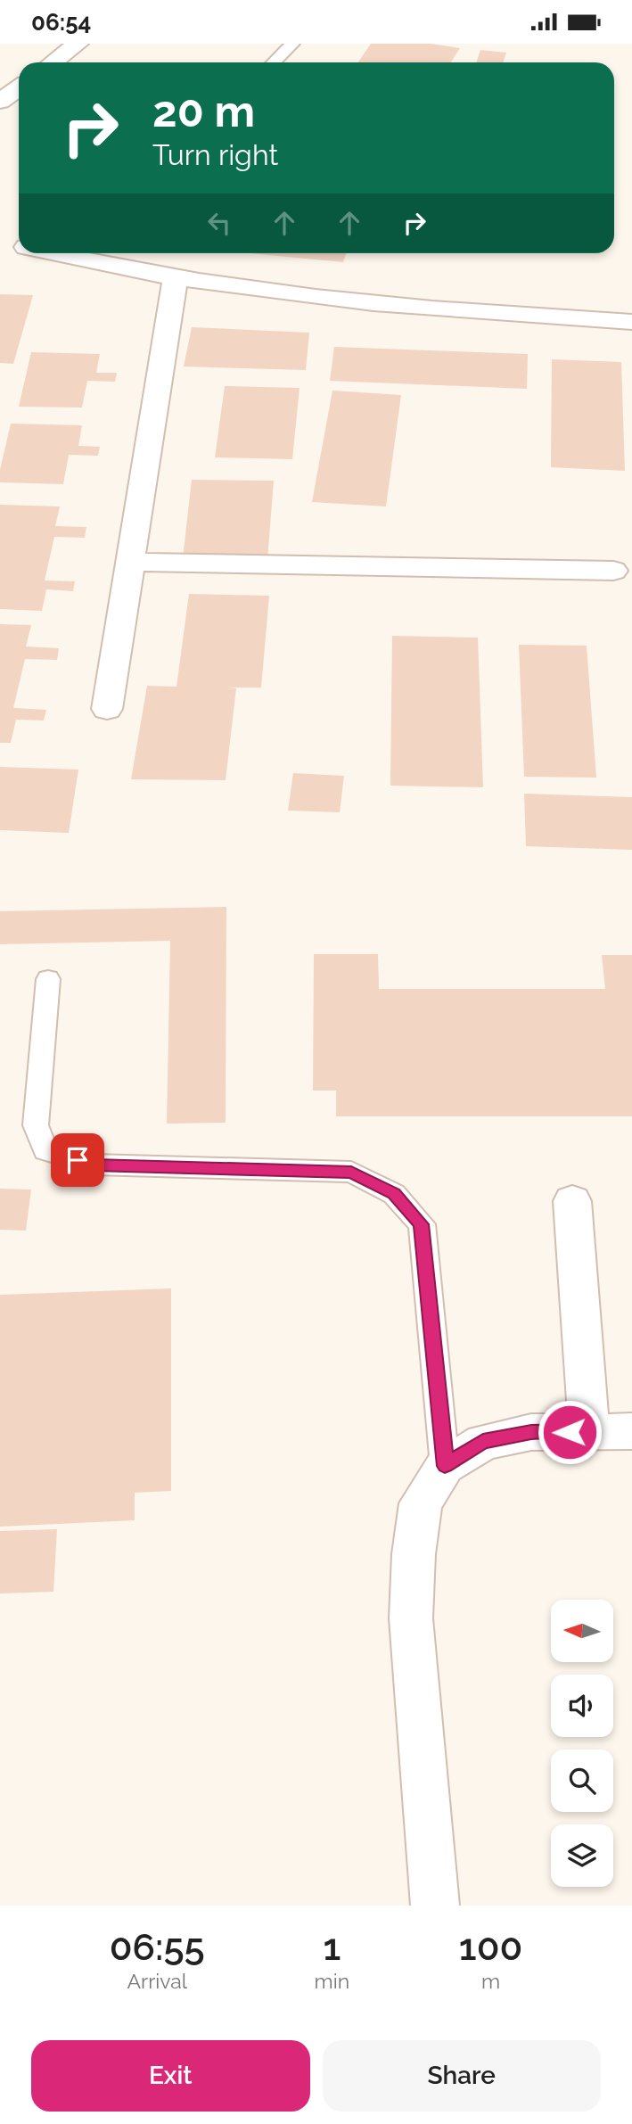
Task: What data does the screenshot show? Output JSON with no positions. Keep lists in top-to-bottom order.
{
  "north": "left",
  "page": {
    "status": "06:54",
    "turn": ["20 m", "Turn right"],
    "eta": [
      "06:55",
      "Arrival",
      "1",
      "min",
      "100",
      "m"
    ],
    "buttons": ["Exit", "Share"]
  }
}
